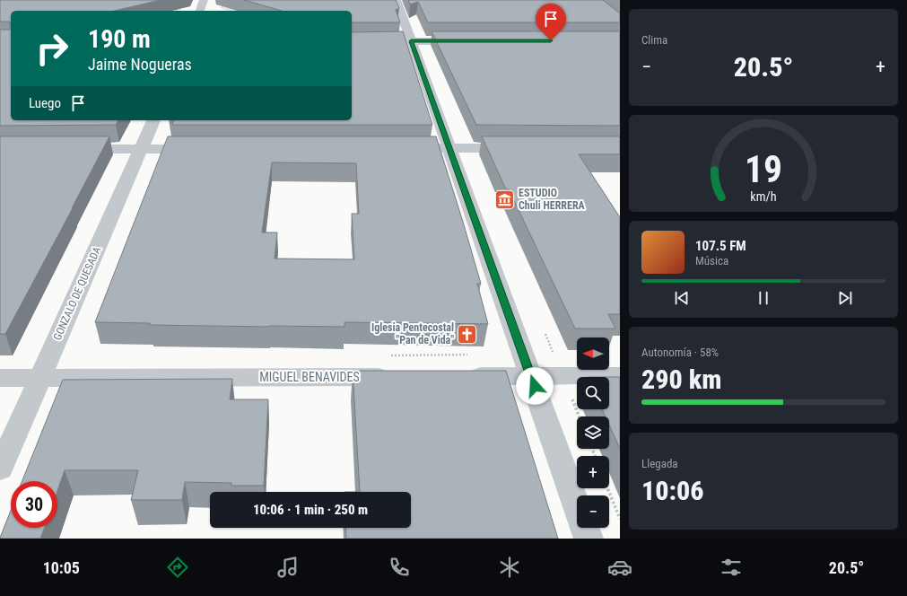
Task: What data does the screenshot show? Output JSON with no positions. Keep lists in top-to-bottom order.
{
  "streets": {
    "street": ["GONZALO DE QUESADA", "MIGUEL BENAVIDES"]
  },
  "crossings": [
    ["GONZALO DE QUESADA", "MIGUEL BENAVIDES"]
  ],
  "places": {
    "museum": ["ESTUDIO Chuli HERRERA"],
    "church": ["Iglesia Pentecostal \"Pan de Vida\""]
  },
  "north": "left",
  "page": {
    "tile": [
      "Clima",
      ["Autonomía · 58%", "290 km"],
      ["Llegada", "10:06"]
    ],
    "turn": ["190 m", "Jaime Nogueras"],
    "heat": ["−", "20.5°", "+"],
    "then": "Luego",
    "song": ["107.5 FM", "Música"],
    "map_buttons": ["+", "−"],
    "limit": "30",
    "trip": "10:06 · 1 min · 250 m",
    "tabs": ["10:05", "20.5°"],
    "gauge": ["19", "km/h"]
  }
}
